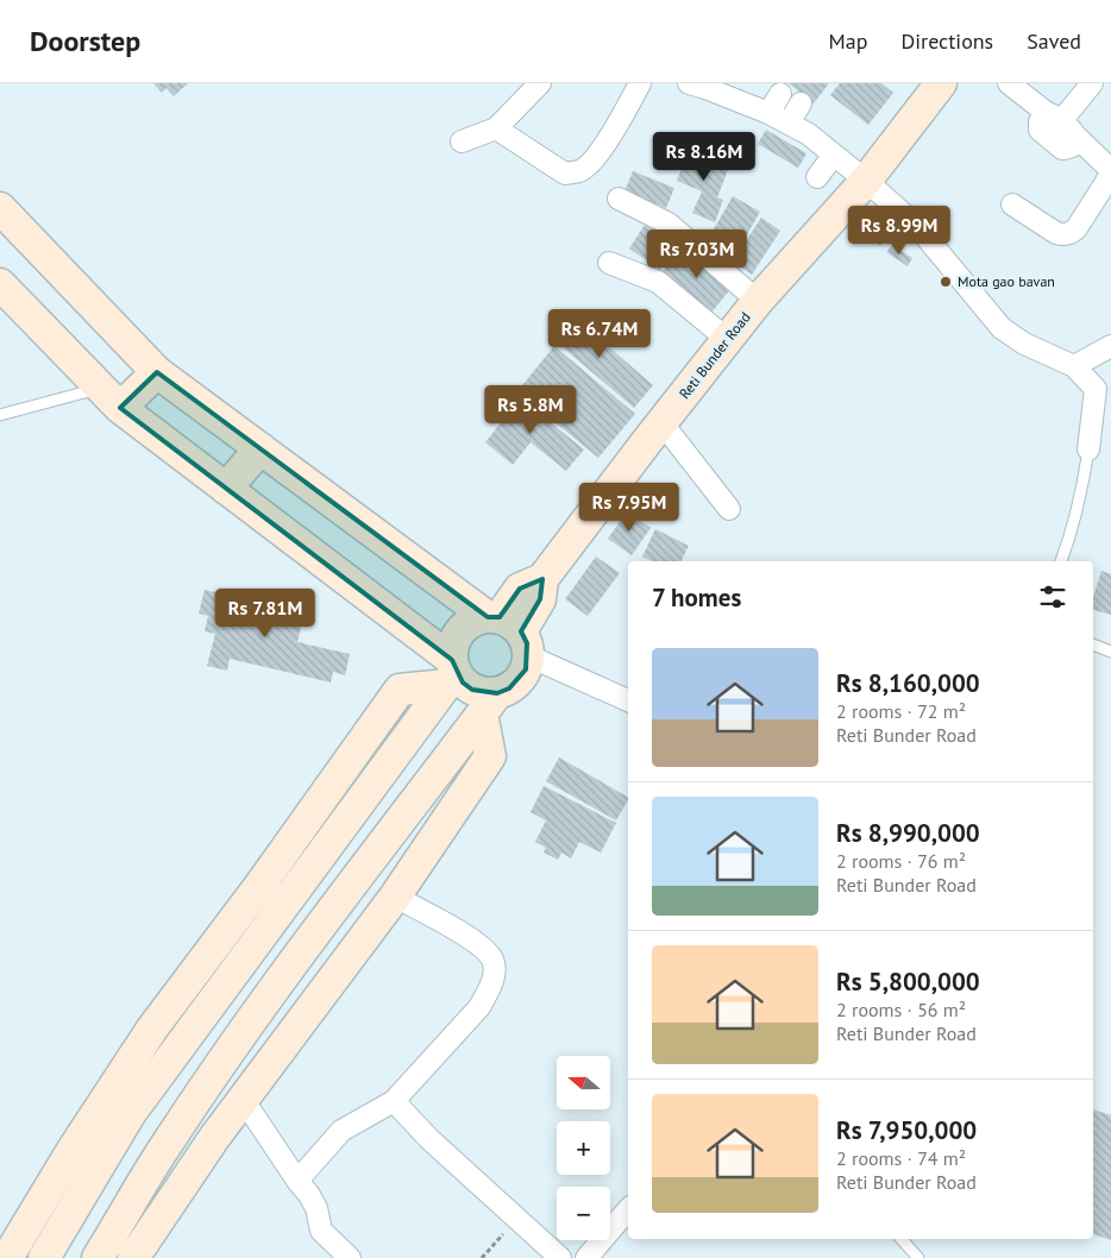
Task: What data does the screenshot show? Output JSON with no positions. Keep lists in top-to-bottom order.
{
  "streets": {
    "street": ["Reti Bunder Road"]
  },
  "places": ["Mota gao bavan"],
  "north": "left",
  "page": {
    "header": "Doorstep",
    "nav": ["Map", "Directions", "Saved"],
    "price": [
      "Rs 8.16M",
      "Rs 8.99M",
      "Rs 7.03M",
      "Rs 6.74M",
      "Rs 5.8M",
      "Rs 7.95M",
      "Rs 7.81M"
    ],
    "heading": "7 homes",
    "list": [
      {
        "name": "Rs 8,160,000",
        "note": "2 rooms · 72 m² · Reti Bunder Road"
      },
      {
        "name": "Rs 8,990,000",
        "note": "2 rooms · 76 m² · Reti Bunder Road"
      },
      {
        "name": "Rs 5,800,000",
        "note": "2 rooms · 56 m² · Reti Bunder Road"
      },
      {
        "name": "Rs 7,950,000",
        "note": "2 rooms · 74 m² · Reti Bunder Road"
      }
    ],
    "map_buttons": ["+", "−"]
  }
}
